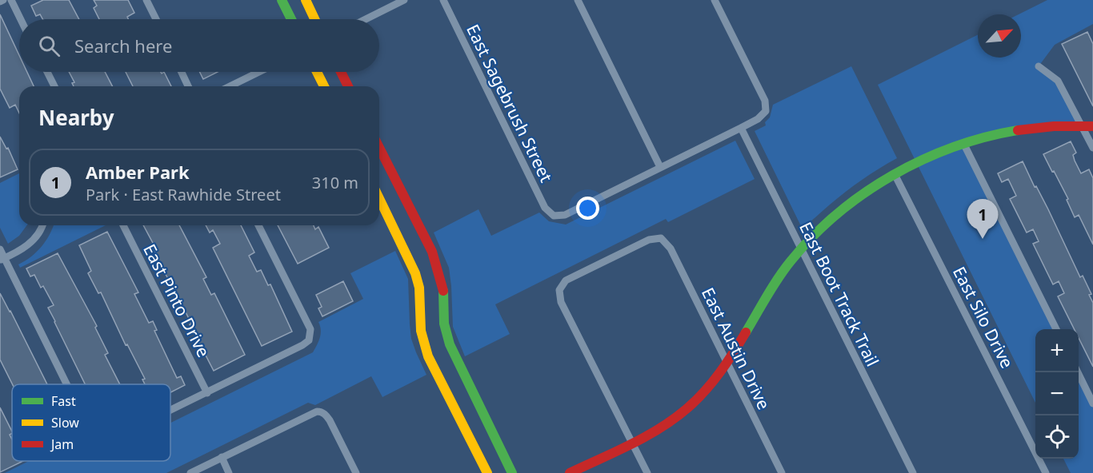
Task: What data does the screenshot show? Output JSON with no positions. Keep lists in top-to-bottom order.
{
  "streets": {
    "street": [
      "East Sagebrush Street",
      "East Boot Track Trail",
      "East Pinto Drive",
      "East Silo Drive",
      "East Austin Drive"
    ]
  },
  "legend": ["Fast", "Slow", "Jam"],
  "north": "top right",
  "page": {
    "search": "Search here",
    "heading": "Nearby",
    "list": [
      {
        "mark": "1",
        "name": "Amber Park",
        "note": "Park · East Rawhide Street",
        "value": "310 m"
      }
    ],
    "pins": "1",
    "map_buttons": ["+", "−"]
  }
}
